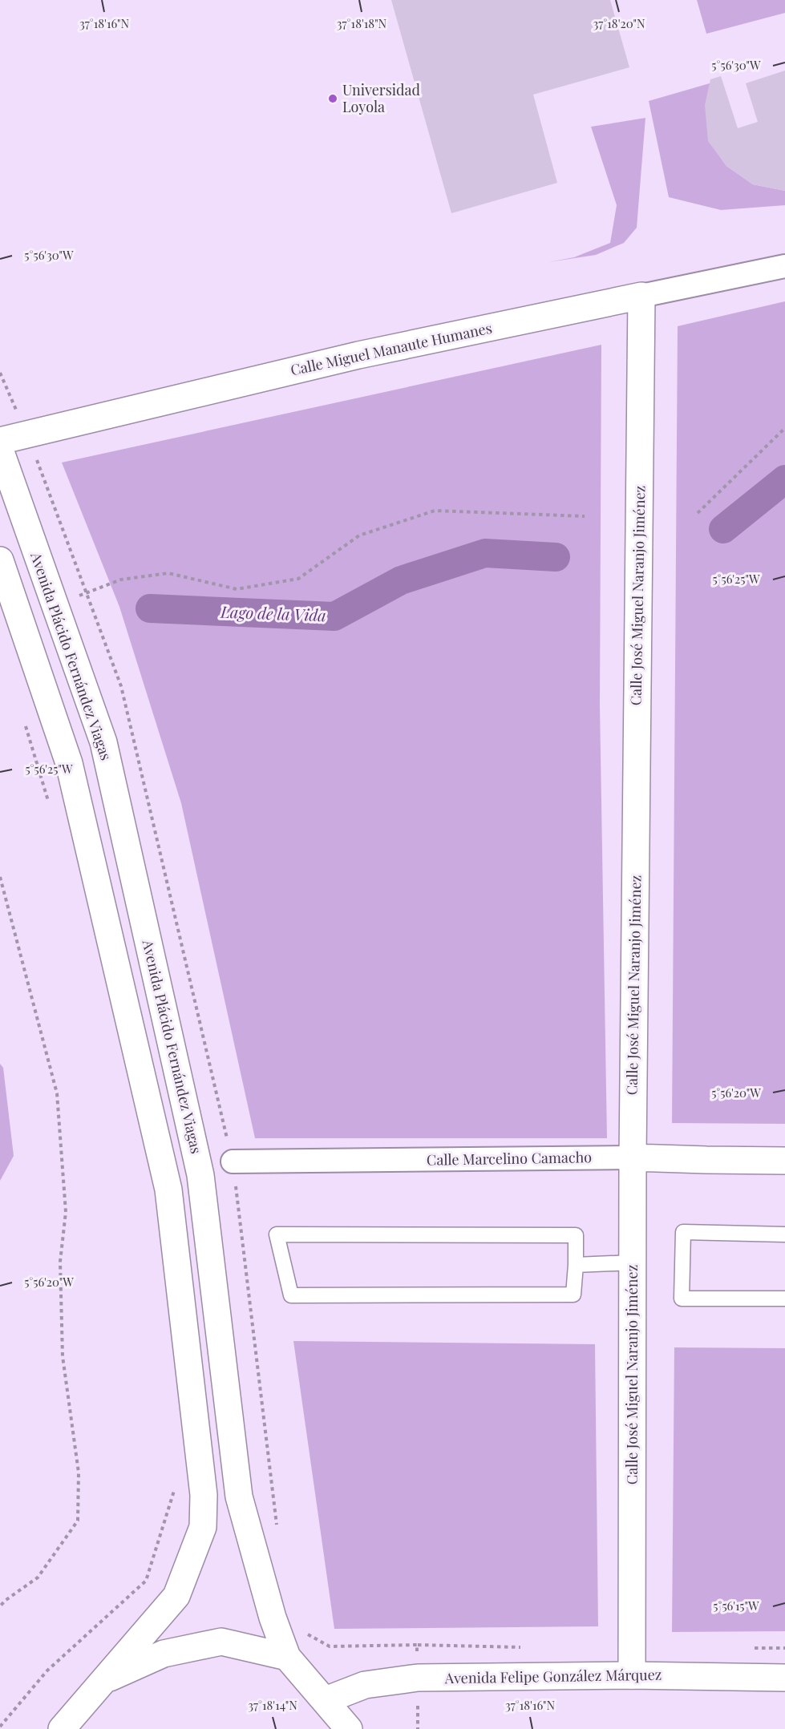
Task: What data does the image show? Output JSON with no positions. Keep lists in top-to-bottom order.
{
  "streets": {
    "main road": [
      "Calle Miguel Manaute Humanes",
      "Calle José Miguel Naranjo Jiménez",
      "Avenida Plácido Fernández Viagas",
      "Calle Marcelino Camacho",
      "Avenida Felipe González Márquez"
    ]
  },
  "crossings": [
    ["Calle Miguel Manaute Humanes", "Calle José Miguel Naranjo Jiménez"],
    ["Calle José Miguel Naranjo Jiménez", "Calle Marcelino Camacho"],
    ["Calle José Miguel Naranjo Jiménez", "Avenida Felipe González Márquez"]
  ],
  "water": ["Lago de la Vida"],
  "places": ["Universidad Loyola"],
  "coordinates": [
    "37°18'16\"N",
    "37°18'18\"N",
    "37°18'20\"N",
    "5°56'30\"W",
    "5°56'25\"W",
    "5°56'20\"W",
    "5°56'15\"W",
    "37°18'14\"N"
  ]
}
